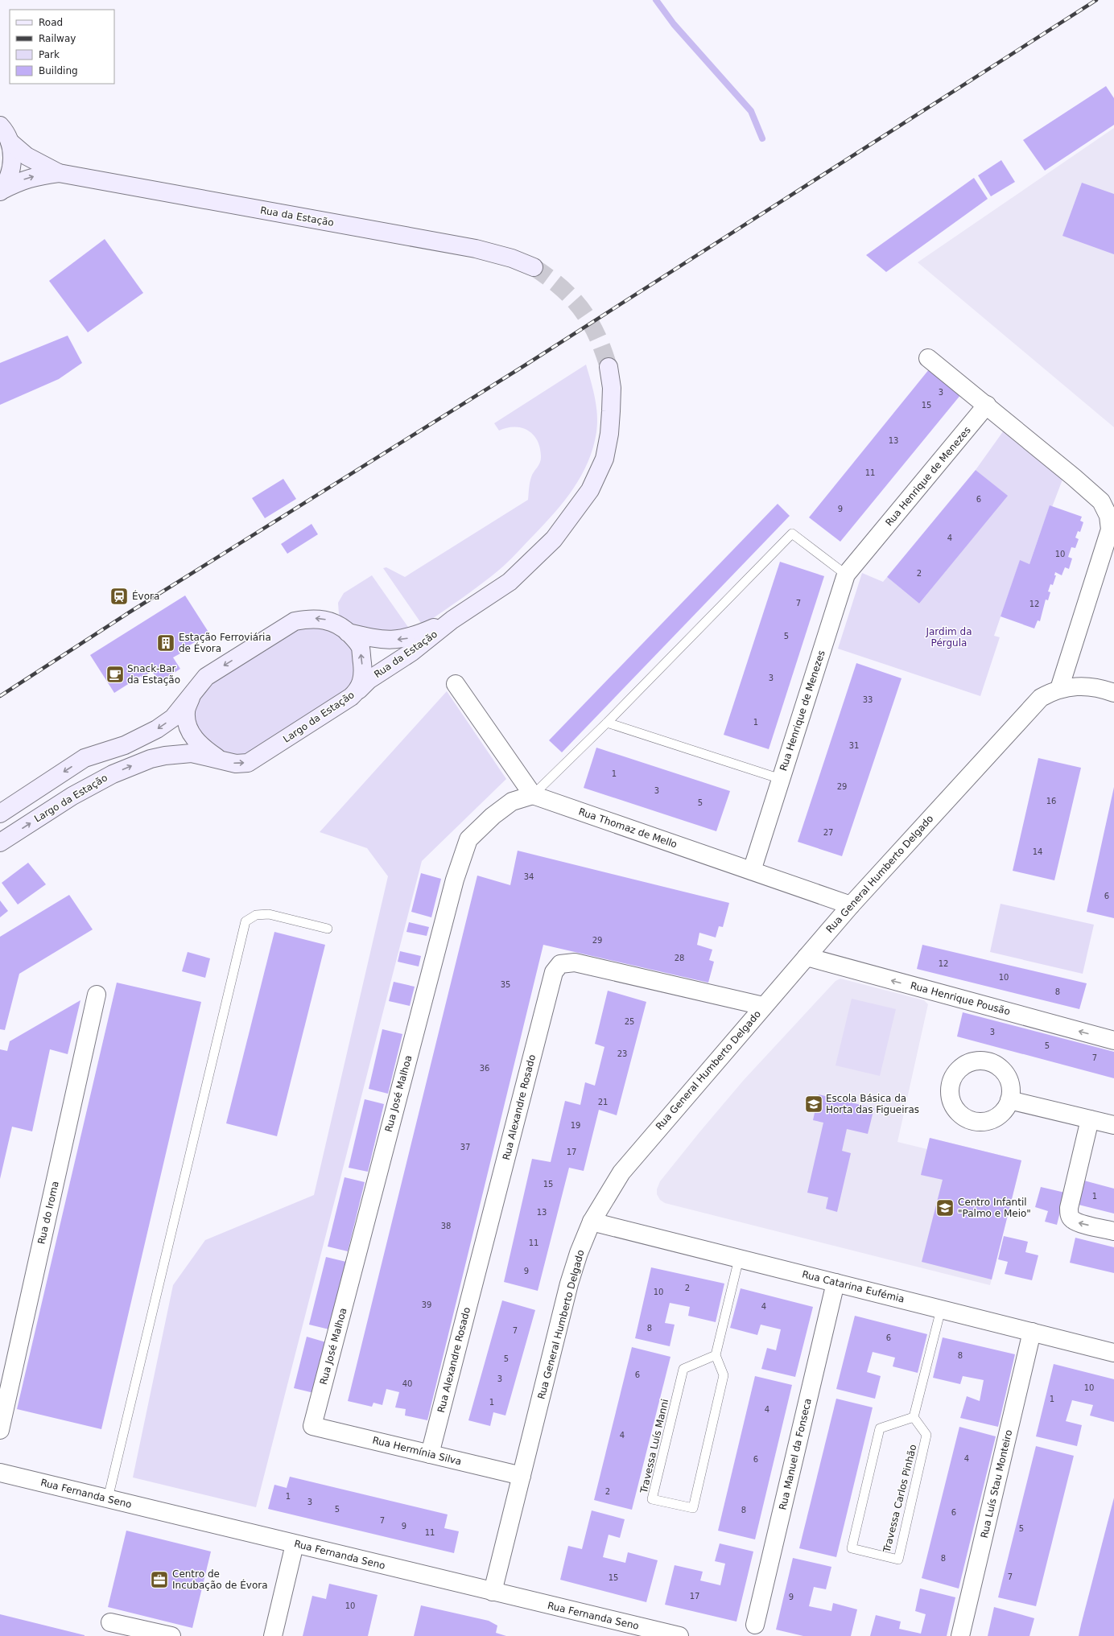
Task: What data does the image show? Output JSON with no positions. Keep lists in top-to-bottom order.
{
  "streets": {
    "street": [
      "Rua da Estação",
      "Rua Henrique de Menezes",
      "Largo da Estação",
      "Rua Thomaz de Mello",
      "Rua General Humberto Delgado",
      "Rua Henrique Pousão",
      "Rua José Malhoa",
      "Rua Alexandre Rosado",
      "Rua do Iroma",
      "Rua Catarina Eufémia",
      "Rua Hermínia Silva",
      "Rua Manuel da Fonseca",
      "Rua Luís Stau Monteiro",
      "Rua Fernanda Seno"
    ],
    "lane": ["Travessa Luís Manni", "Travessa Carlos Pinhão"]
  },
  "crossings": [
    ["Rua da Estação", "Largo da Estação"],
    ["Rua Henrique de Menezes", "Rua Thomaz de Mello"],
    ["Rua Thomaz de Mello", "Rua General Humberto Delgado"],
    ["Rua Thomaz de Mello", "Rua José Malhoa"],
    ["Rua General Humberto Delgado", "Rua Henrique Pousão"],
    ["Rua General Humberto Delgado", "Rua Alexandre Rosado"],
    ["Rua General Humberto Delgado", "Rua Catarina Eufémia"],
    ["Rua General Humberto Delgado", "Rua Hermínia Silva"],
    ["Rua General Humberto Delgado", "Rua Fernanda Seno"],
    ["Rua José Malhoa", "Rua Hermínia Silva"],
    ["Rua Alexandre Rosado", "Rua Hermínia Silva"],
    ["Rua Catarina Eufémia", "Rua Manuel da Fonseca"],
    ["Rua Catarina Eufémia", "Rua Luís Stau Monteiro"]
  ],
  "one_way": ["Rua Henrique Pousão"],
  "parks": ["Jardim da Pérgula"],
  "places": {
    "station": ["Évora"],
    "building": ["Estação Ferroviária de Évora"],
    "cafe": ["Snack-Bar da Estação"],
    "school or university": ["Escola Básica da Horta das Figueiras", "Centro Infantil \"Palmo e Meio\""],
    "office": ["Centro de Incubação de Évora"]
  },
  "house_numbers": [
    "3",
    "15",
    "13",
    "11",
    "6",
    "9",
    "4",
    "10",
    "2",
    "7",
    "12",
    "5",
    "3",
    "33",
    "1",
    "31",
    "1",
    "29",
    "3",
    "16",
    "5",
    "27",
    "14",
    "34",
    "6",
    "29",
    "28",
    "12",
    "10",
    "35",
    "8",
    "25",
    "3",
    "5",
    "23",
    "7",
    "36",
    "21",
    "19",
    "37",
    "17",
    "15",
    "1",
    "13",
    "38",
    "11",
    "9",
    "2",
    "10",
    "39",
    "4",
    "8",
    "7",
    "6",
    "8",
    "5",
    "6",
    "3",
    "40",
    "10",
    "1",
    "1",
    "4",
    "4",
    "4",
    "6",
    "2",
    "1",
    "3",
    "5",
    "8",
    "6",
    "7",
    "9",
    "5",
    "11",
    "8",
    "7",
    "15",
    "17",
    "9",
    "10"
  ],
  "legend": [
    "Road",
    "Railway",
    "Park",
    "Building"
  ]
}
